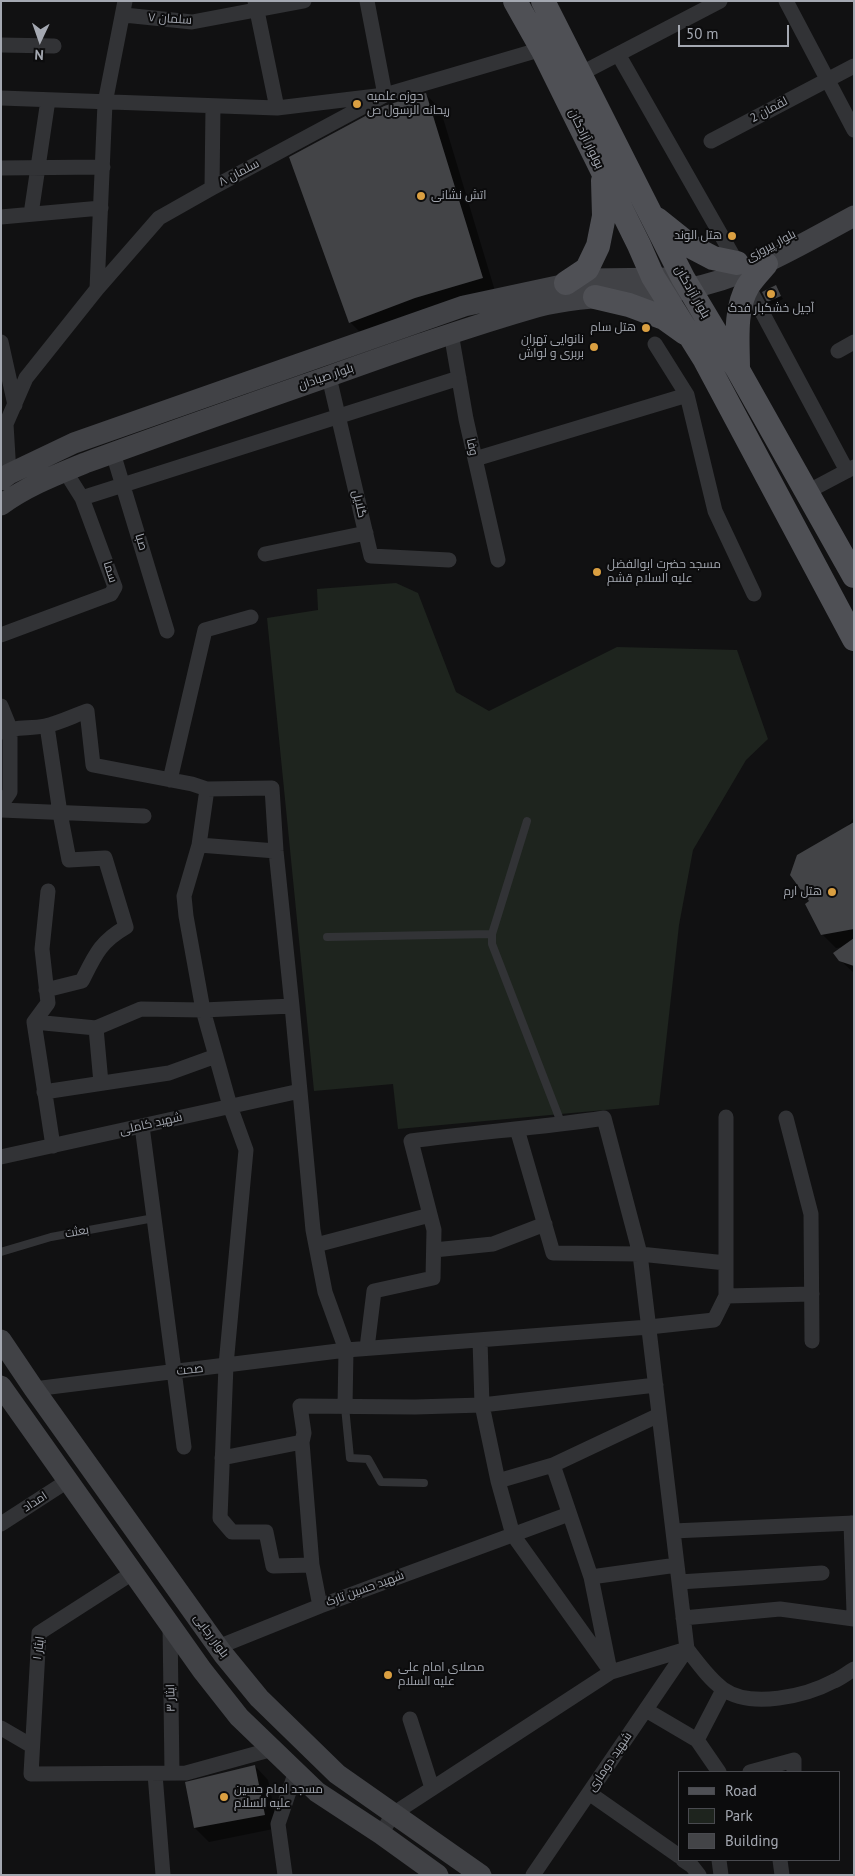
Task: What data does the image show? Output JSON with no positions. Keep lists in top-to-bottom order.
{
  "streets": {
    "main road": [
      "بولوار آزادگان",
      "بلوار پیروزی",
      "بلوار آزادگان",
      "بلوار صیادان",
      "بلوار رجایی"
    ],
    "street": [
      "سلمان ۷",
      "لقمان 2",
      "سلمان ۸",
      "وفا",
      "گلایل",
      "صبا",
      "سما",
      "شهید کاملی",
      "صحت",
      "امداد",
      "شهید حسین تارک",
      "ایثار ۱",
      "ایثار ۳",
      "شهید دوماری"
    ],
    "lane": ["بعثت"]
  },
  "crossings": [
    ["بولوار آزادگان", "سلمان ۸"],
    ["بولوار آزادگان", "بلوار آزادگان"],
    ["بولوار آزادگان", "بلوار صیادان"],
    ["سلمان ۸", "بلوار صیادان"],
    ["بلوار پیروزی", "بلوار آزادگان"],
    ["بلوار آزادگان", "بلوار صیادان"],
    ["بلوار صیادان", "وفا"],
    ["بلوار صیادان", "گلایل"],
    ["بلوار صیادان", "صبا"],
    ["بلوار صیادان", "سما"],
    ["صحت", "بلوار رجایی"],
    ["امداد", "بلوار رجایی"],
    ["شهید حسین تارک", "بلوار رجایی"],
    ["بلوار رجایی", "ایثار ۱"],
    ["بلوار رجایی", "ایثار ۳"]
  ],
  "places": [
    "حوزه علمیه ریحانه الرسول ص",
    "اتش نشانى",
    "هتل الوند",
    "آجیل خشکبار فدک",
    "هتل سام",
    "نانوایی تهران بربری و لواش",
    "مسجد حضرت ابوالفضل علیه السلام قشم",
    "هتل ارم",
    "مصلای امام علی علیه السلام",
    "مسجد امام حسین علیه السلام"
  ],
  "legend": ["Road", "Park", "Building"],
  "scale_bar": "50 m",
  "north": "bottom"
}
